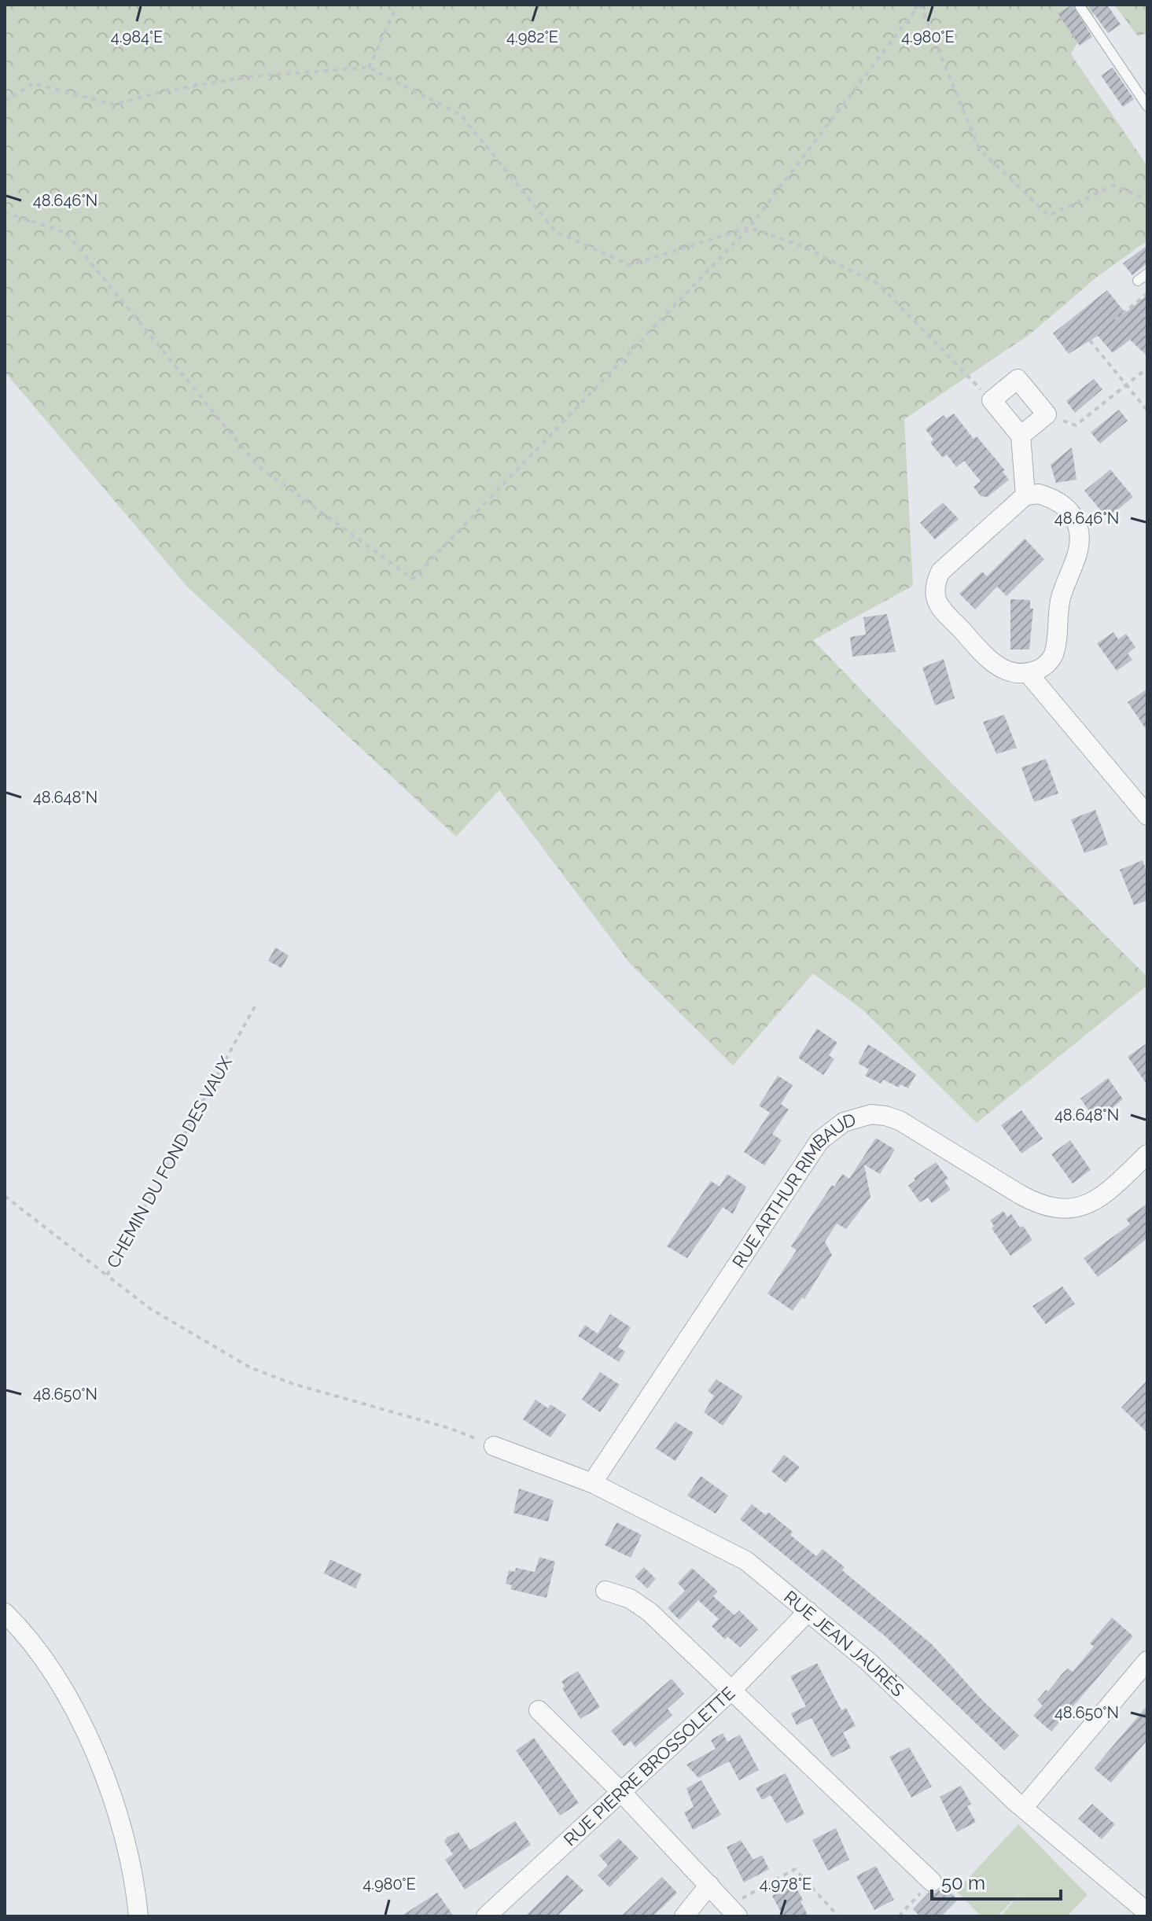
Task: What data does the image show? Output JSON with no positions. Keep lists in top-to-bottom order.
{
  "streets": {
    "street": ["RUE ARTHUR RIMBAUD", "RUE JEAN JAURÈS", "RUE PIERRE BROSSOLETTE"],
    "path": ["CHEMIN DU FOND DES VAUX"]
  },
  "crossings": [
    ["CHEMIN DU FOND DES VAUX", "RUE JEAN JAURÈS"],
    ["RUE ARTHUR RIMBAUD", "RUE JEAN JAURÈS"],
    ["RUE JEAN JAURÈS", "RUE PIERRE BROSSOLETTE"]
  ],
  "scale_bar": "50 m",
  "coordinates": [
    "4.984°E",
    "4.982°E",
    "4.980°E",
    "48.646°N",
    "48.648°N",
    "48.650°N",
    "4.978°E"
  ]
}
